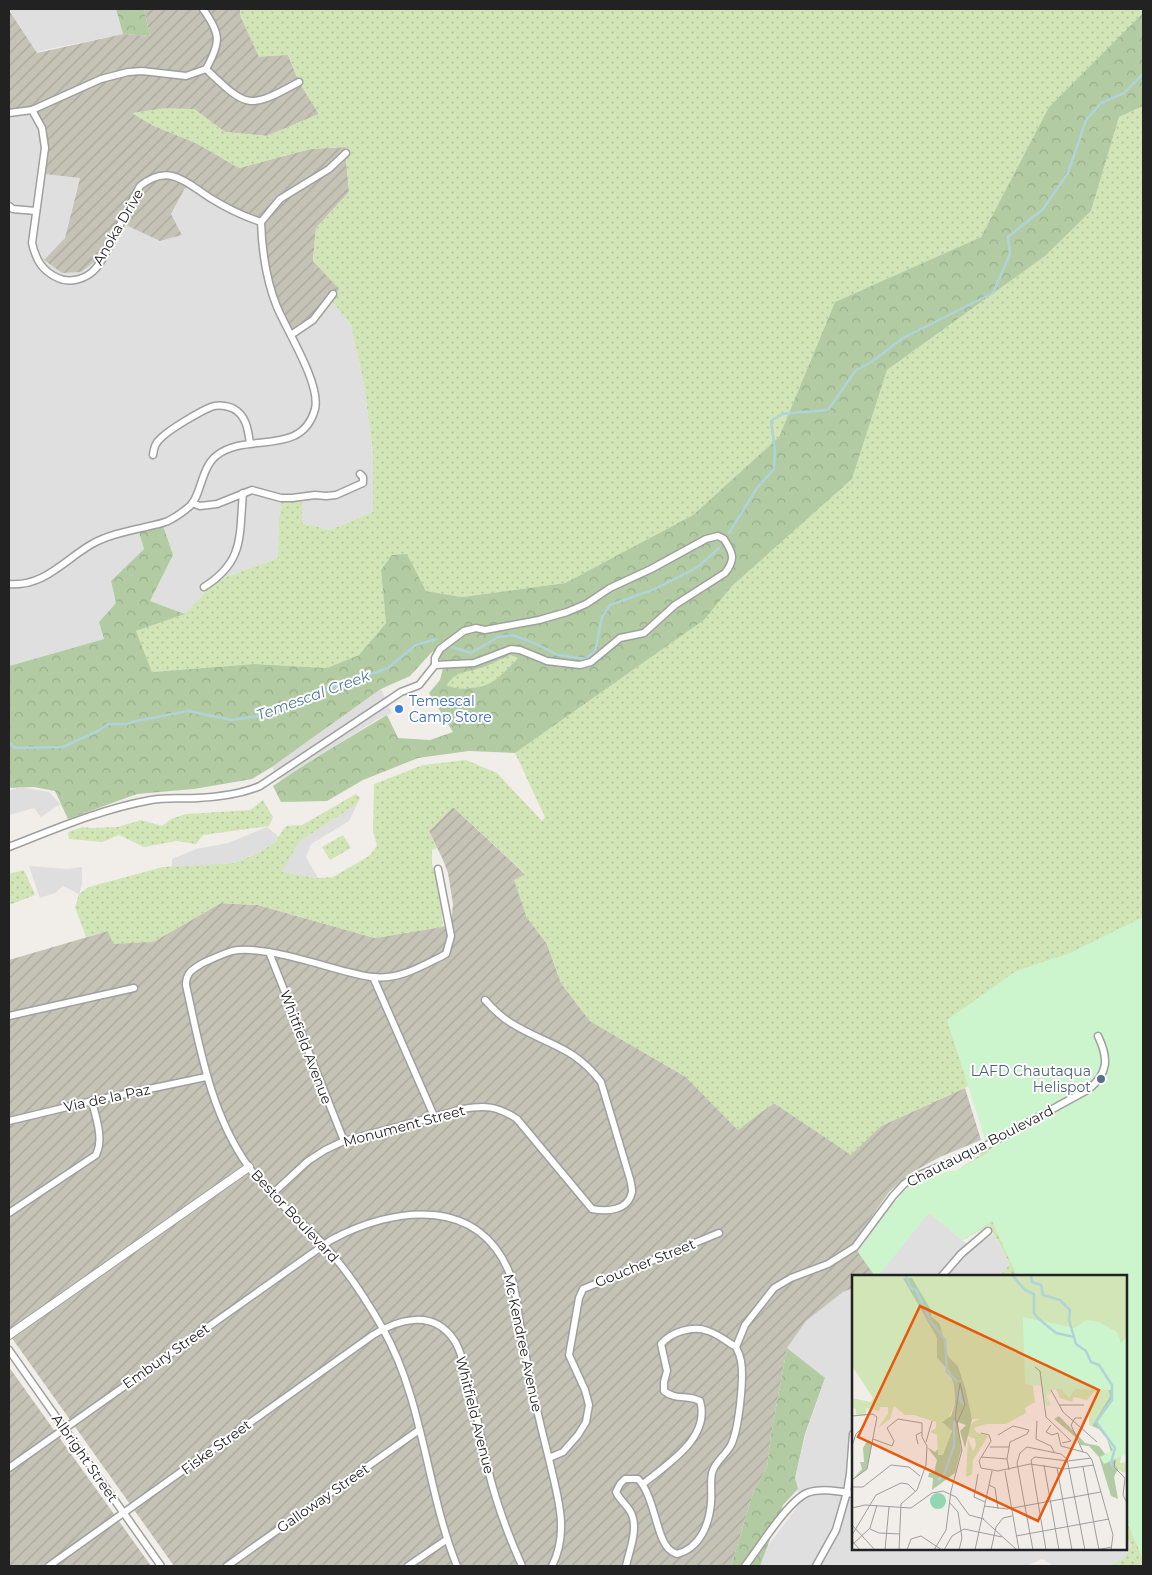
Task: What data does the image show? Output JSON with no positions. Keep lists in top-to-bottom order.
{
  "streets": {
    "street": [
      "Anoka Drive",
      "Whitfield Avenue",
      "Via de la Paz",
      "Monument Street",
      "Chautauqua Boulevard",
      "Bestor Boulevard",
      "Goucher Street",
      "Mc Kendree Avenue",
      "Embury Street",
      "Fiske Street",
      "Albright Street",
      "Galloway Street"
    ]
  },
  "crossings": [
    ["Whitfield Avenue", "Monument Street"],
    ["Whitfield Avenue", "Bestor Boulevard"],
    ["Whitfield Avenue", "Fiske Street"],
    ["Via de la Paz", "Bestor Boulevard"],
    ["Monument Street", "Bestor Boulevard"],
    ["Bestor Boulevard", "Mc Kendree Avenue"],
    ["Bestor Boulevard", "Embury Street"],
    ["Bestor Boulevard", "Fiske Street"],
    ["Bestor Boulevard", "Galloway Street"],
    ["Goucher Street", "Mc Kendree Avenue"],
    ["Mc Kendree Avenue", "Embury Street"],
    ["Embury Street", "Albright Street"],
    ["Fiske Street", "Albright Street"]
  ],
  "water": ["Temescal Creek"],
  "places": ["Temescal Camp Store", "LAFD Chautaqua Helispot"]
}
